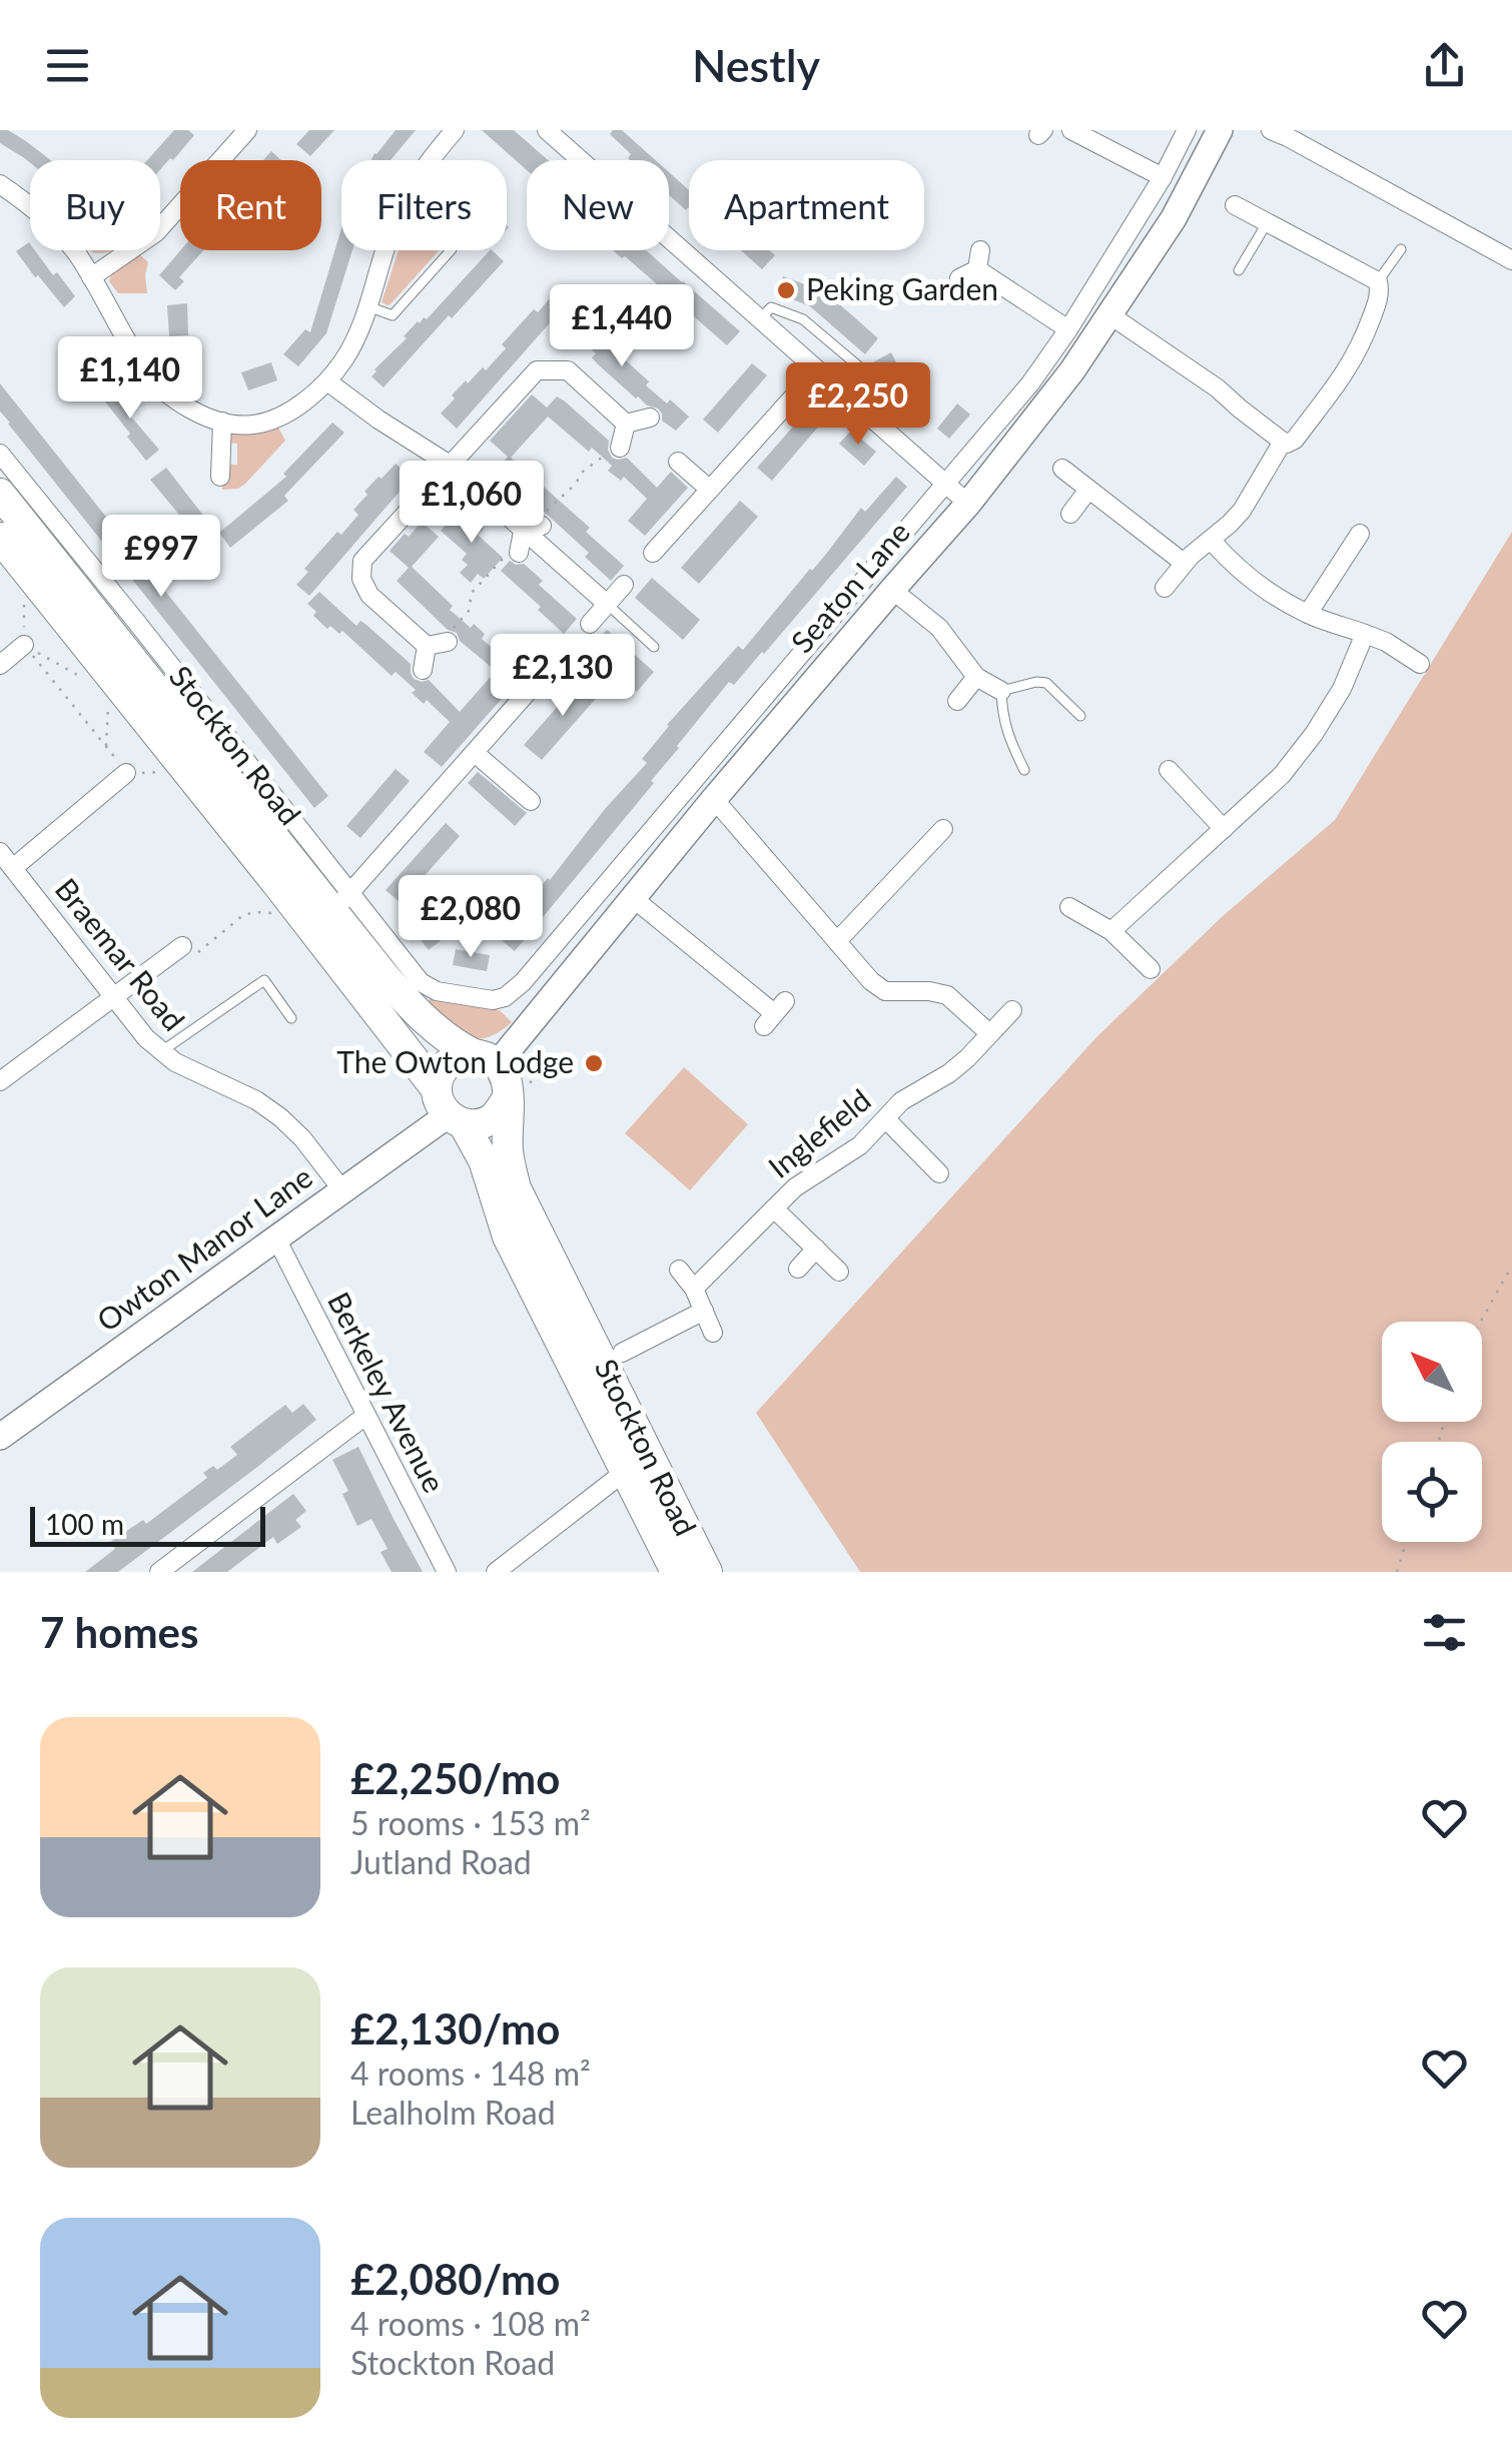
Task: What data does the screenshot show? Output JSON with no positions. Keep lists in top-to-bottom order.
{
  "streets": {
    "highway": ["Stockton Road"],
    "main road": ["Seaton Lane", "Owton Manor Lane"],
    "street": ["Braemar Road", "Inglefield", "Berkeley Avenue"]
  },
  "crossings": [
    ["Seaton Lane", "Stockton Road"],
    ["Seaton Lane", "Owton Manor Lane"],
    ["Stockton Road", "Owton Manor Lane"],
    ["Braemar Road", "Owton Manor Lane"],
    ["Owton Manor Lane", "Berkeley Avenue"]
  ],
  "places": ["Peking Garden", "The Owton Lodge"],
  "scale_bar": "100 m",
  "north": "top left",
  "page": {
    "header": "Nestly",
    "chip": [
      "Buy",
      "Rent",
      "Filters",
      "New",
      "Apartment"
    ],
    "price": [
      "£1,440",
      "£1,140",
      "£2,250",
      "£1,060",
      "£997",
      "£2,130",
      "£2,080"
    ],
    "scale": "100 m",
    "heading": "7 homes",
    "list": [
      {
        "name": "£2,250/mo",
        "note": "5 rooms · 153 m² · Jutland Road"
      },
      {
        "name": "£2,130/mo",
        "note": "4 rooms · 148 m² · Lealholm Road"
      },
      {
        "name": "£2,080/mo",
        "note": "4 rooms · 108 m² · Stockton Road"
      }
    ]
  }
}
